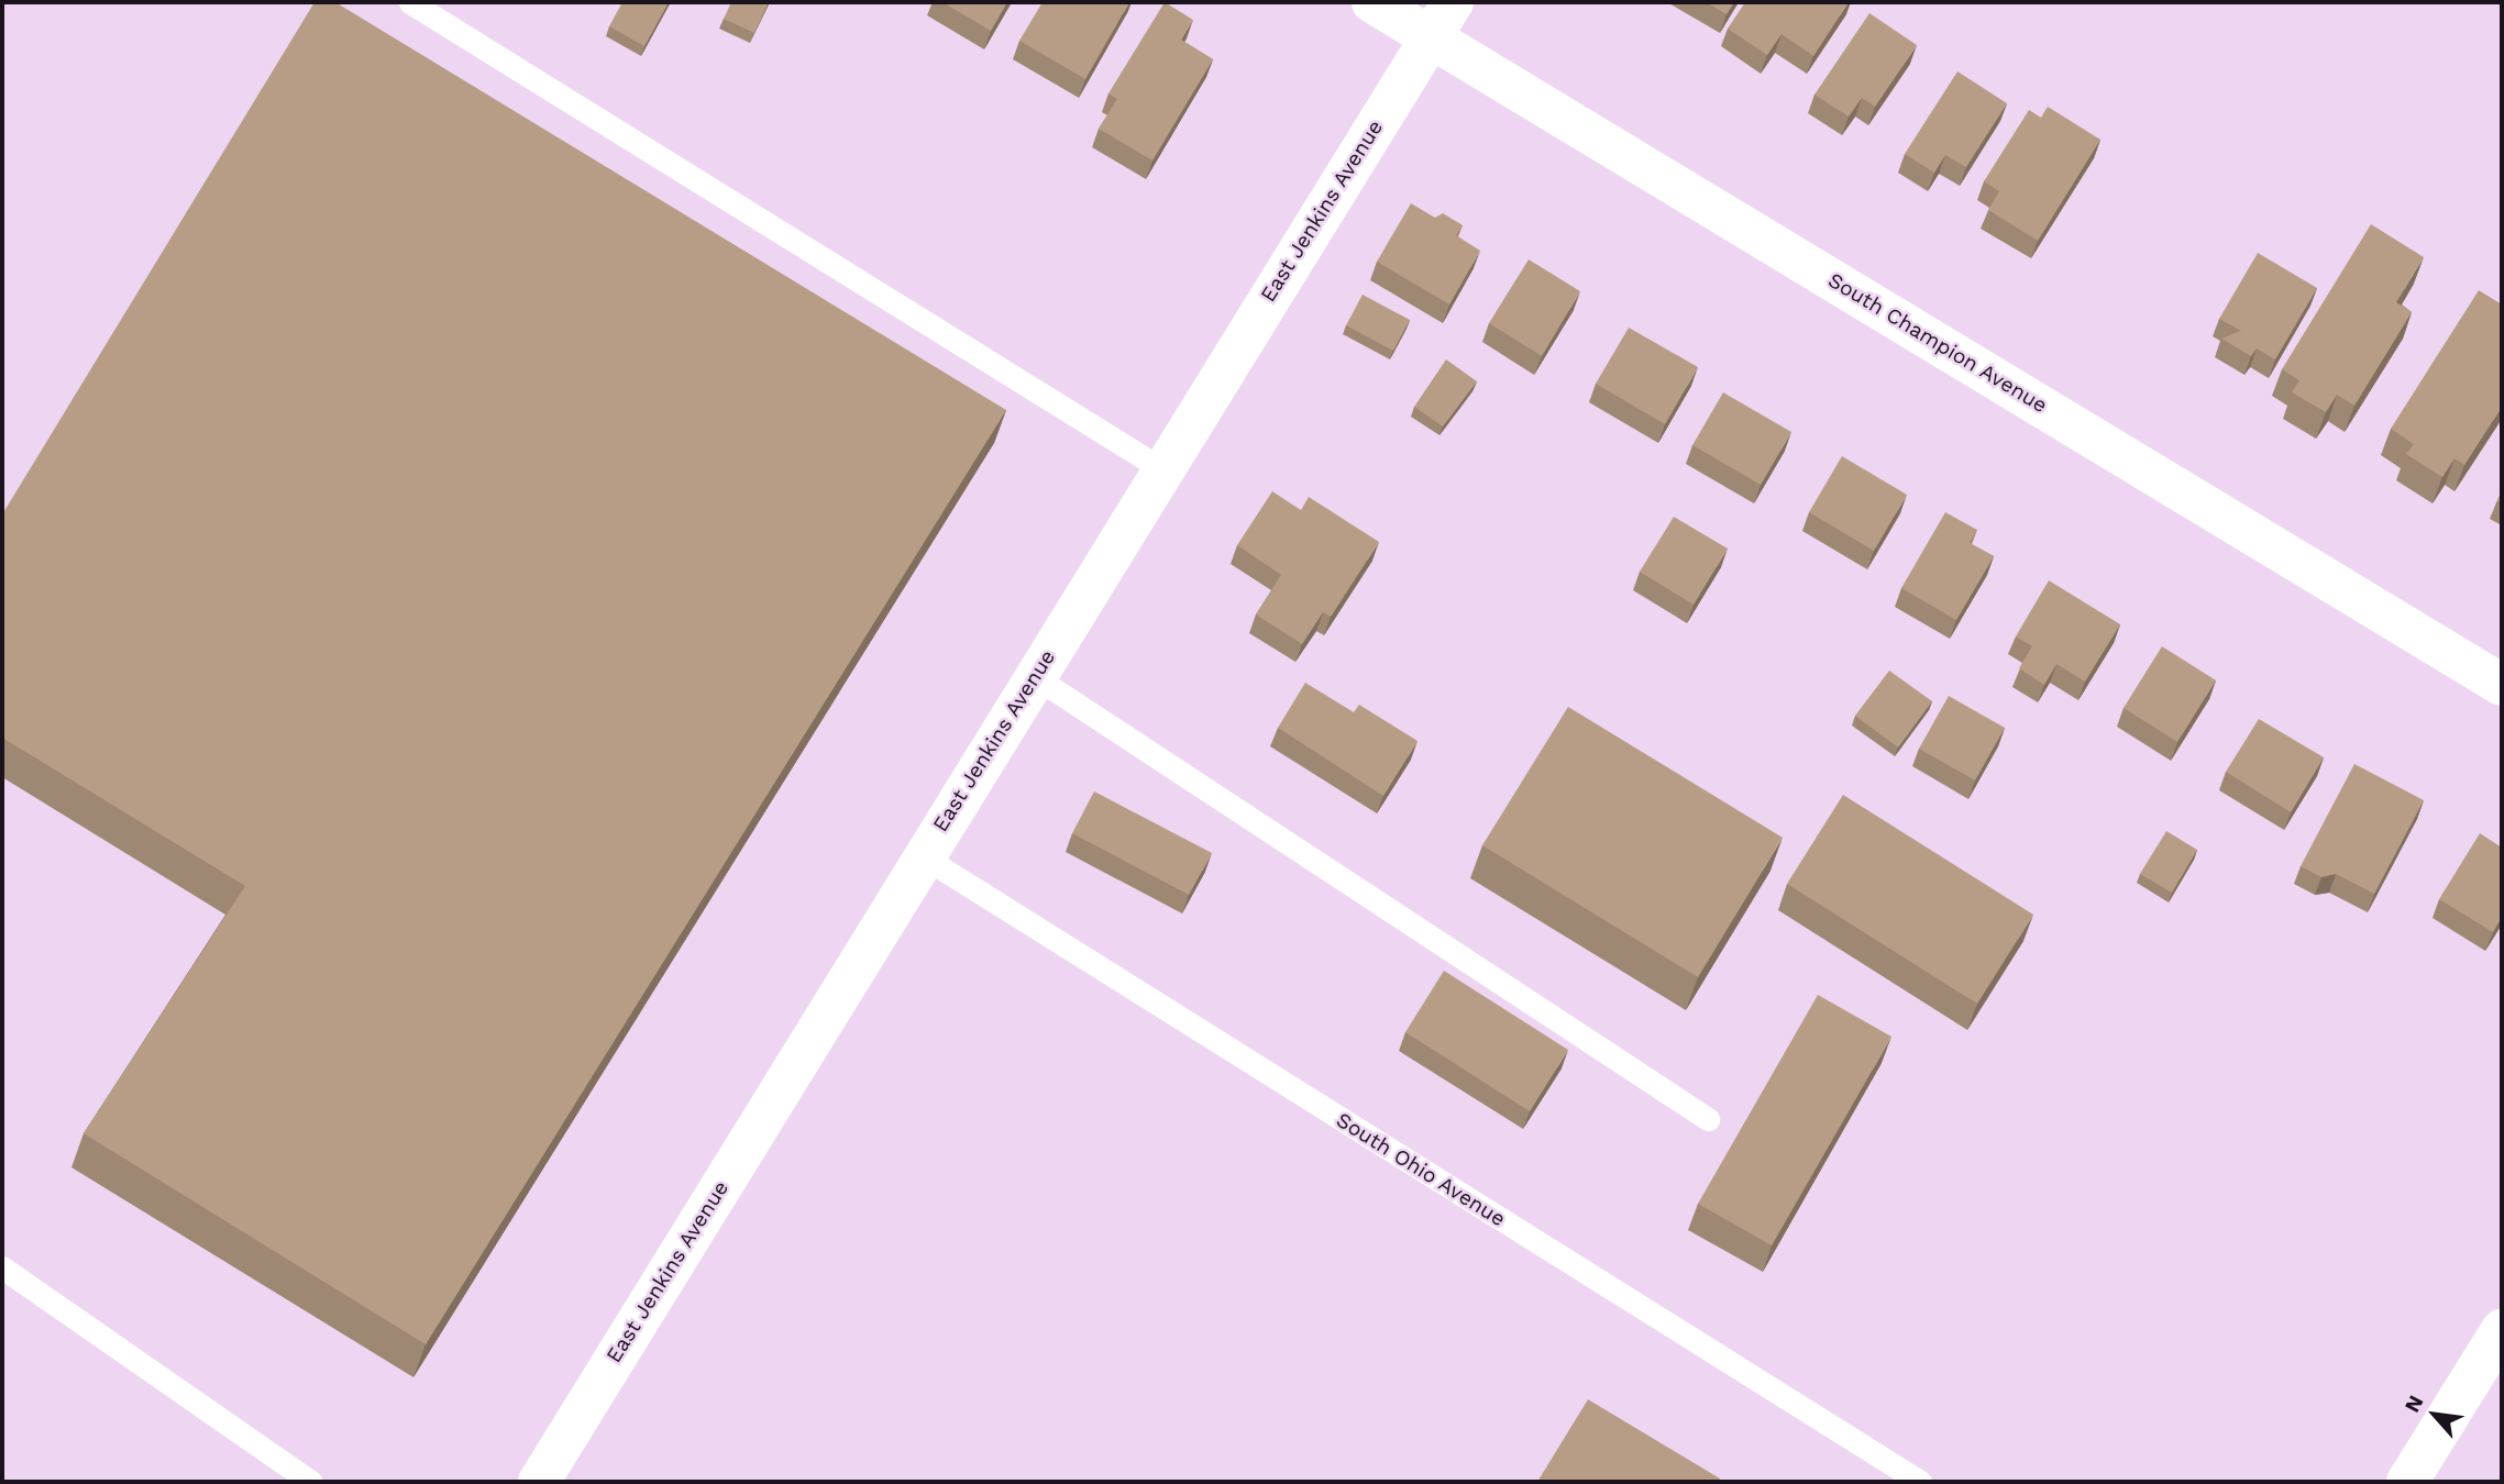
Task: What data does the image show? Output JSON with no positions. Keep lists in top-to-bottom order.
{
  "streets": {
    "street": ["East Jenkins Avenue", "South Champion Avenue"],
    "lane": ["South Ohio Avenue"]
  },
  "crossings": [
    ["East Jenkins Avenue", "South Champion Avenue"],
    ["East Jenkins Avenue", "South Ohio Avenue"]
  ],
  "north": "top left"
}
